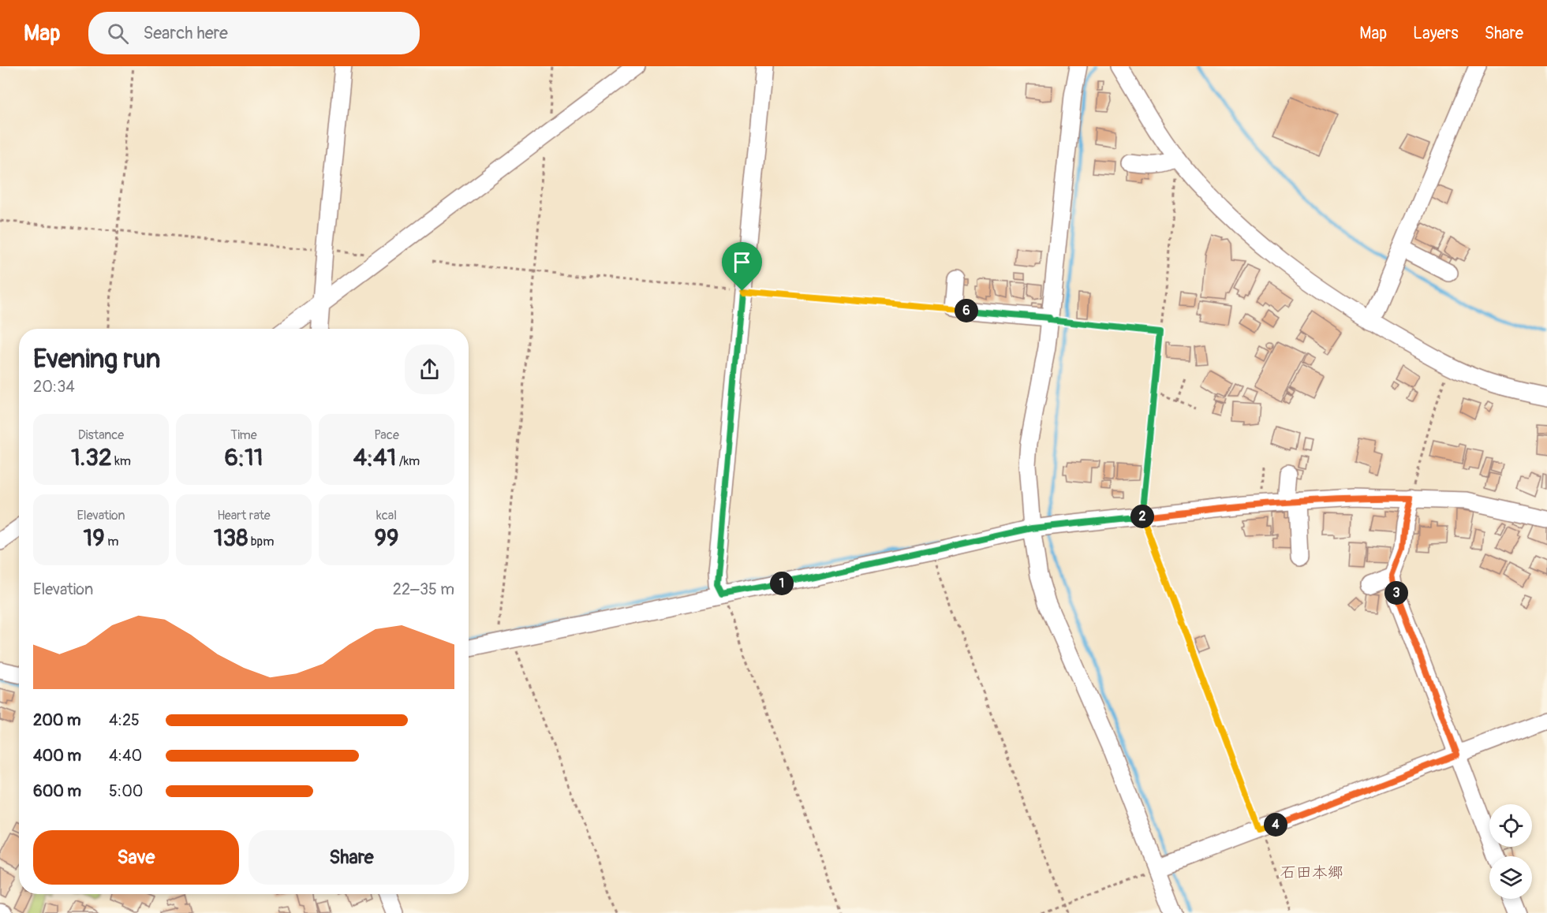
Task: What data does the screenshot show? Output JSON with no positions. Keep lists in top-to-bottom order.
{
  "districts": ["石田本郷"],
  "page": {
    "header": "Map",
    "search": "Search here",
    "nav": ["Map", "Layers", "Share"],
    "pins": [
      "6",
      "2",
      "1",
      "3",
      "4"
    ],
    "heading": ["Evening run", "20:34"],
    "stats": [
      ["Distance", "1.32 km"],
      ["Time", "6:11"],
      ["Pace", "4:41 /km"],
      ["Elevation", "19 m"],
      ["Heart rate", "138 bpm"],
      ["kcal", "99"]
    ],
    "chart": ["Elevation", "22–35 m"],
    "list": [
      {
        "name": "200 m",
        "note": "4:25"
      },
      {
        "name": "400 m",
        "note": "4:40"
      },
      {
        "name": "600 m",
        "note": "5:00"
      }
    ],
    "buttons": ["Save", "Share"]
  }
}
